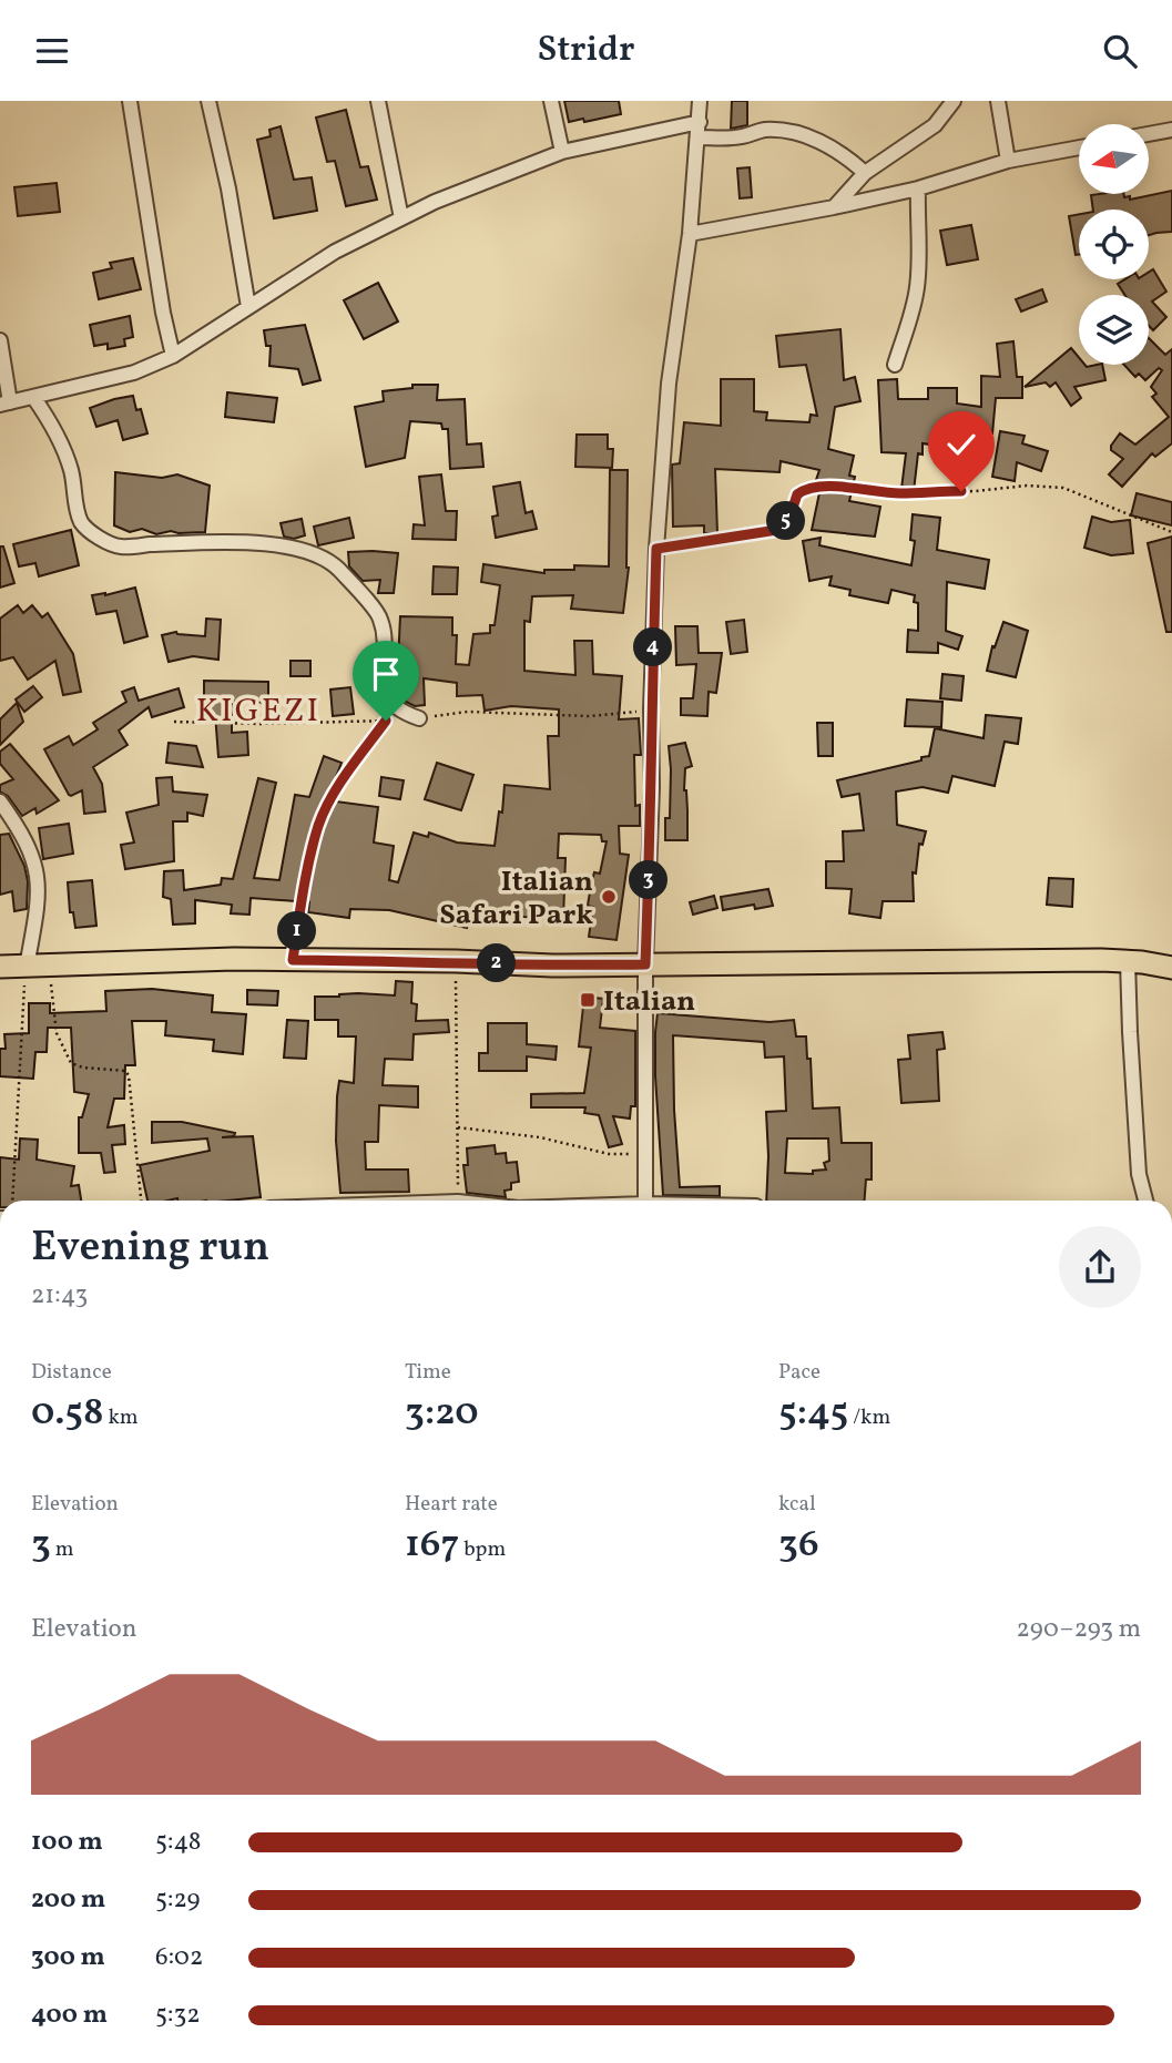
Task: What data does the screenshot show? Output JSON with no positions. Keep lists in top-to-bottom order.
{
  "districts": ["KIGEZI"],
  "places": {
    "other": ["Italian Safari Park"],
    "transit": ["Italian"]
  },
  "north": "left",
  "page": {
    "header": "Stridr",
    "pins": [
      "5",
      "4",
      "3",
      "1",
      "2"
    ],
    "heading": ["Evening run", "21:43"],
    "stats": [
      ["Distance", "0.58 km"],
      ["Time", "3:20"],
      ["Pace", "5:45 /km"],
      ["Elevation", "3 m"],
      ["Heart rate", "167 bpm"],
      ["kcal", "36"]
    ],
    "chart": ["Elevation", "290–293 m"],
    "list": [
      {
        "name": "100 m",
        "note": "5:48"
      },
      {
        "name": "200 m",
        "note": "5:29"
      },
      {
        "name": "300 m",
        "note": "6:02"
      },
      {
        "name": "400 m",
        "note": "5:32"
      }
    ]
  }
}
